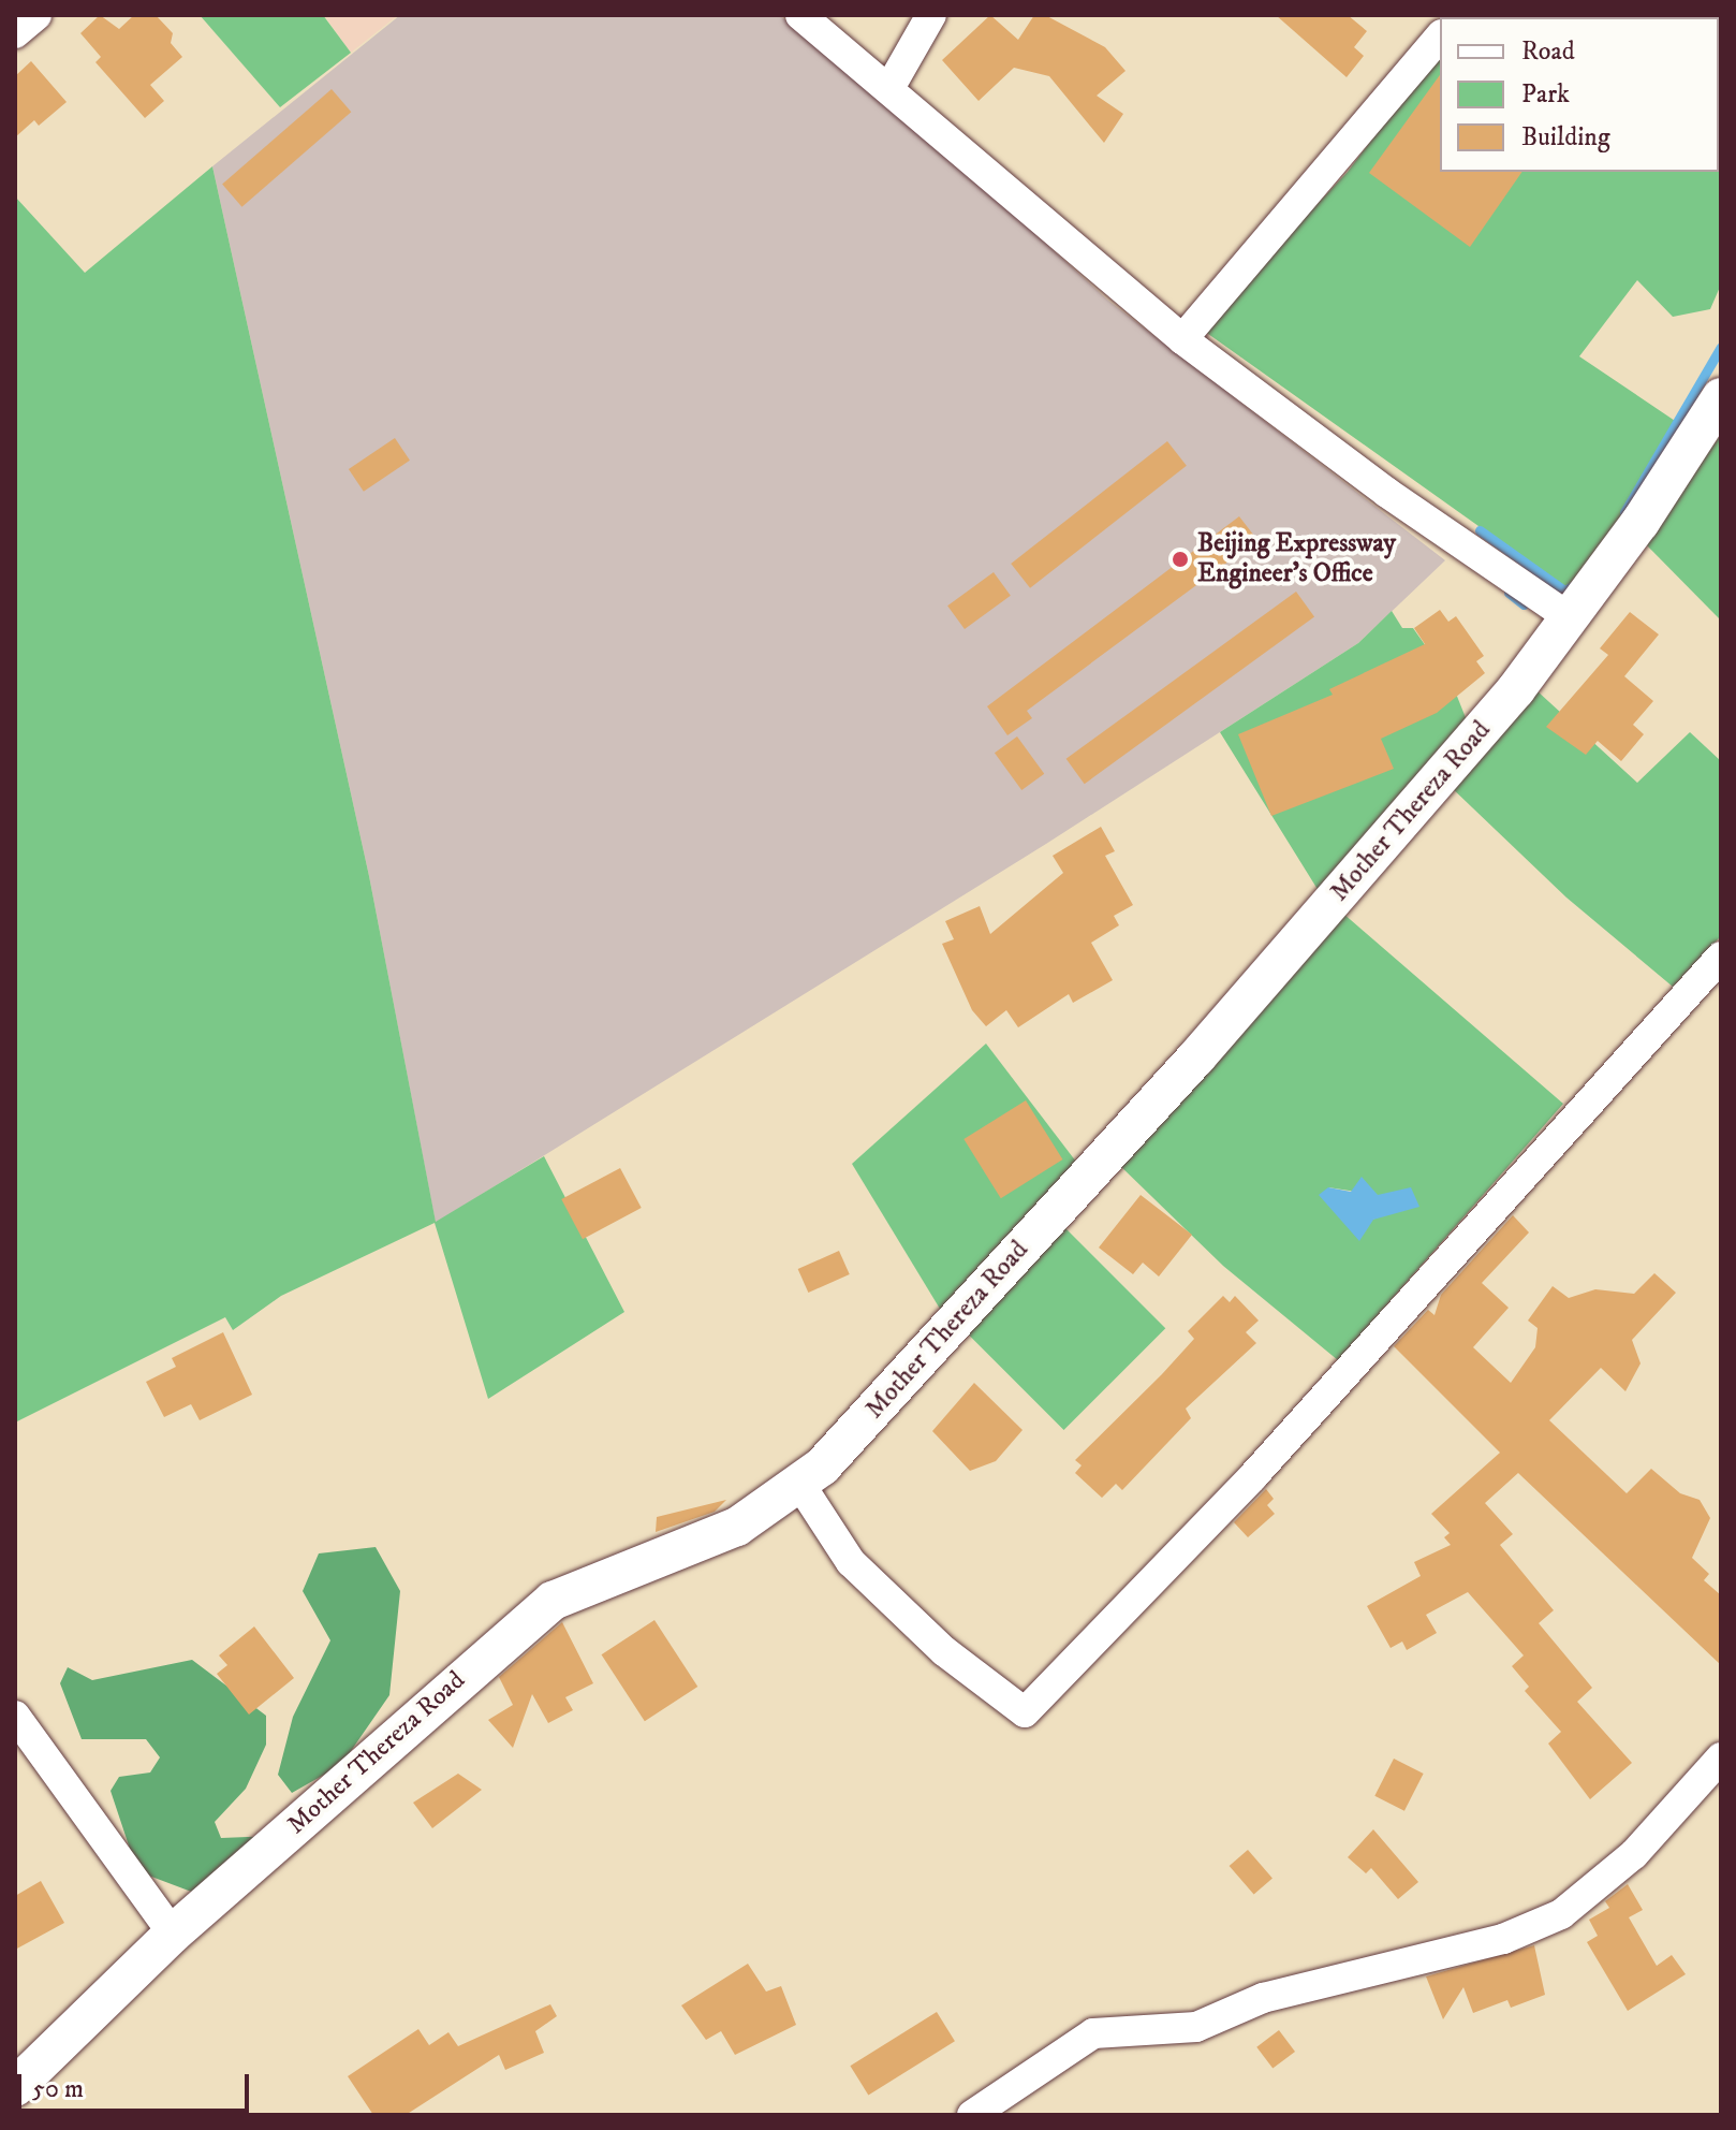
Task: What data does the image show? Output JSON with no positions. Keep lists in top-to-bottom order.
{
  "streets": {
    "street": ["Mother Thereza Road"]
  },
  "places": ["Beijing Expressway Engineer's Office"],
  "legend": ["Road", "Park", "Building"],
  "scale_bar": "50 m"
}
